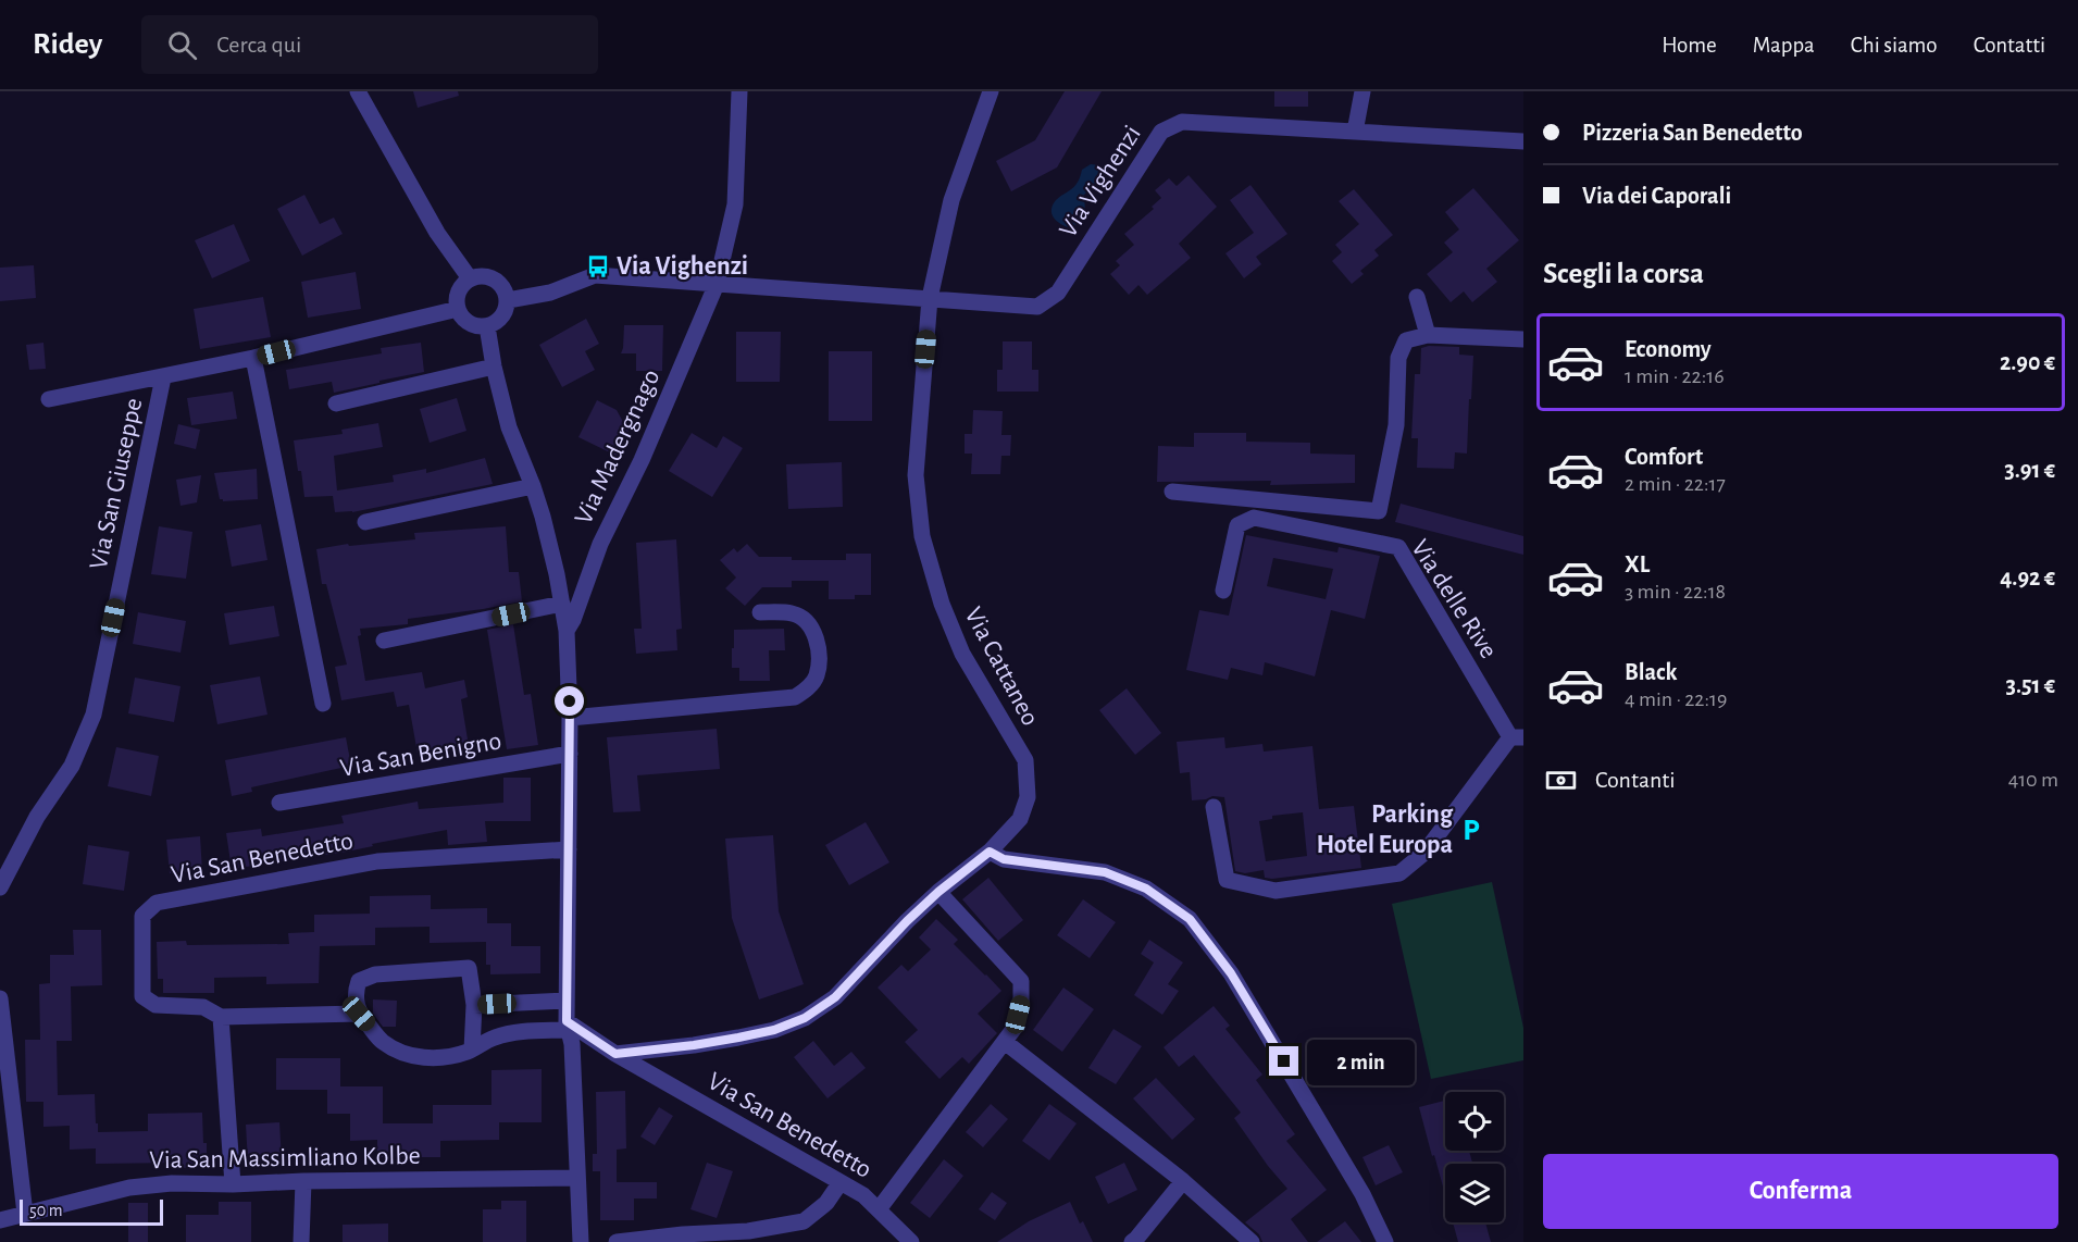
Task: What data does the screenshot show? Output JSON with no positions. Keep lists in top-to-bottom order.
{
  "streets": {
    "street": [
      "Via Vighenzi",
      "Via Madergnago",
      "Via San Giuseppe",
      "Via delle Rive",
      "Via Cattaneo",
      "Via San Benigno",
      "Via San Benedetto",
      "Via San Massimliano Kolbe"
    ]
  },
  "crossings": [
    ["Via Vighenzi", "Via Madergnago"],
    ["Via Vighenzi", "Via Cattaneo"],
    ["Via Cattaneo", "Via San Benedetto"]
  ],
  "places": {
    "bus stop": ["Via Vighenzi"],
    "parking": ["Parking Hotel Europa"]
  },
  "scale_bar": "50 m",
  "page": {
    "header": "Ridey",
    "search": "Cerca qui",
    "nav": [
      "Home",
      "Mappa",
      "Chi siamo",
      "Contatti"
    ],
    "banner": ["Pizzeria San Benedetto", "Via dei Caporali"],
    "heading": "Scegli la corsa",
    "list": [
      {
        "name": "Economy",
        "note": "1 min · 22:16",
        "value": "2.90 €"
      },
      {
        "name": "Comfort",
        "note": "2 min · 22:17",
        "value": "3.91 €"
      },
      {
        "name": "XL",
        "note": "3 min · 22:18",
        "value": "4.92 €"
      },
      {
        "name": "Black",
        "note": "4 min · 22:19",
        "value": "3.51 €"
      }
    ],
    "pay": ["Contanti", "410 m"],
    "bubble": "2 min",
    "buttons": "Conferma",
    "scale": "50 m"
  }
}
